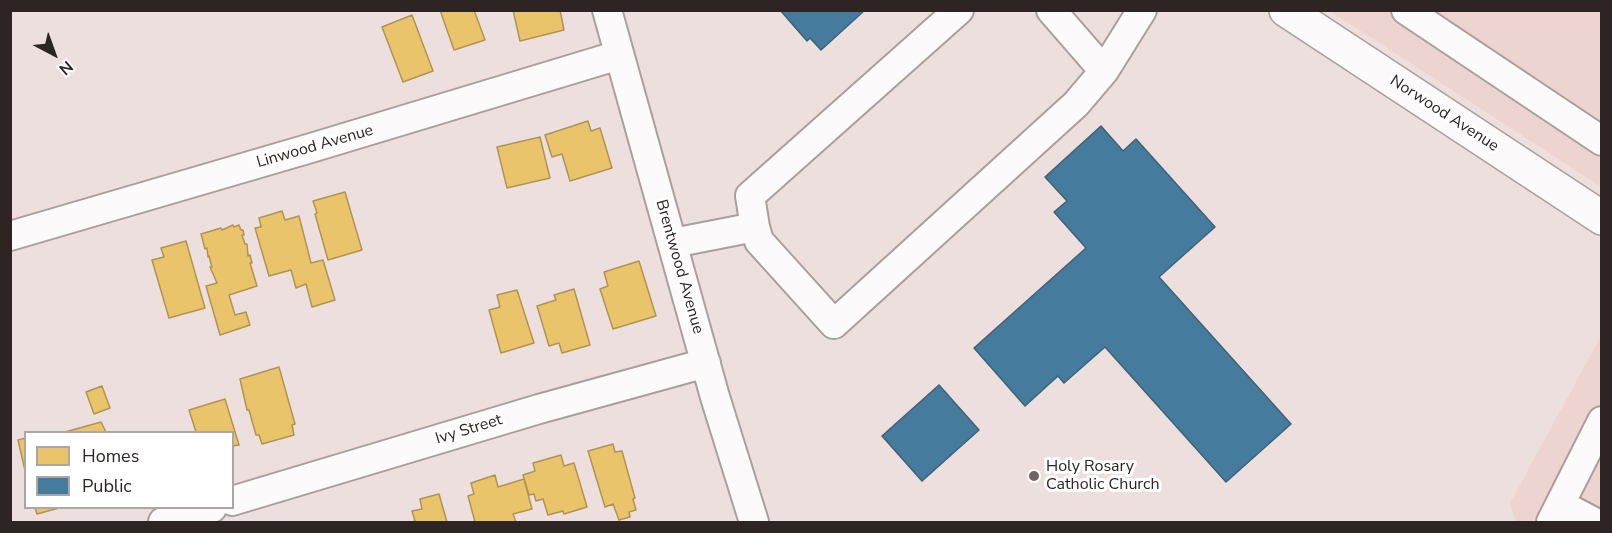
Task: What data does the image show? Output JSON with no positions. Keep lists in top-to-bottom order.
{
  "streets": {
    "main road": ["Norwood Avenue"],
    "street": ["Linwood Avenue", "Brentwood Avenue", "Ivy Street"]
  },
  "crossings": [
    ["Linwood Avenue", "Brentwood Avenue"],
    ["Brentwood Avenue", "Ivy Street"]
  ],
  "places": ["Holy Rosary Catholic Church"],
  "legend": ["Homes", "Public"],
  "north": "bottom right"
}
